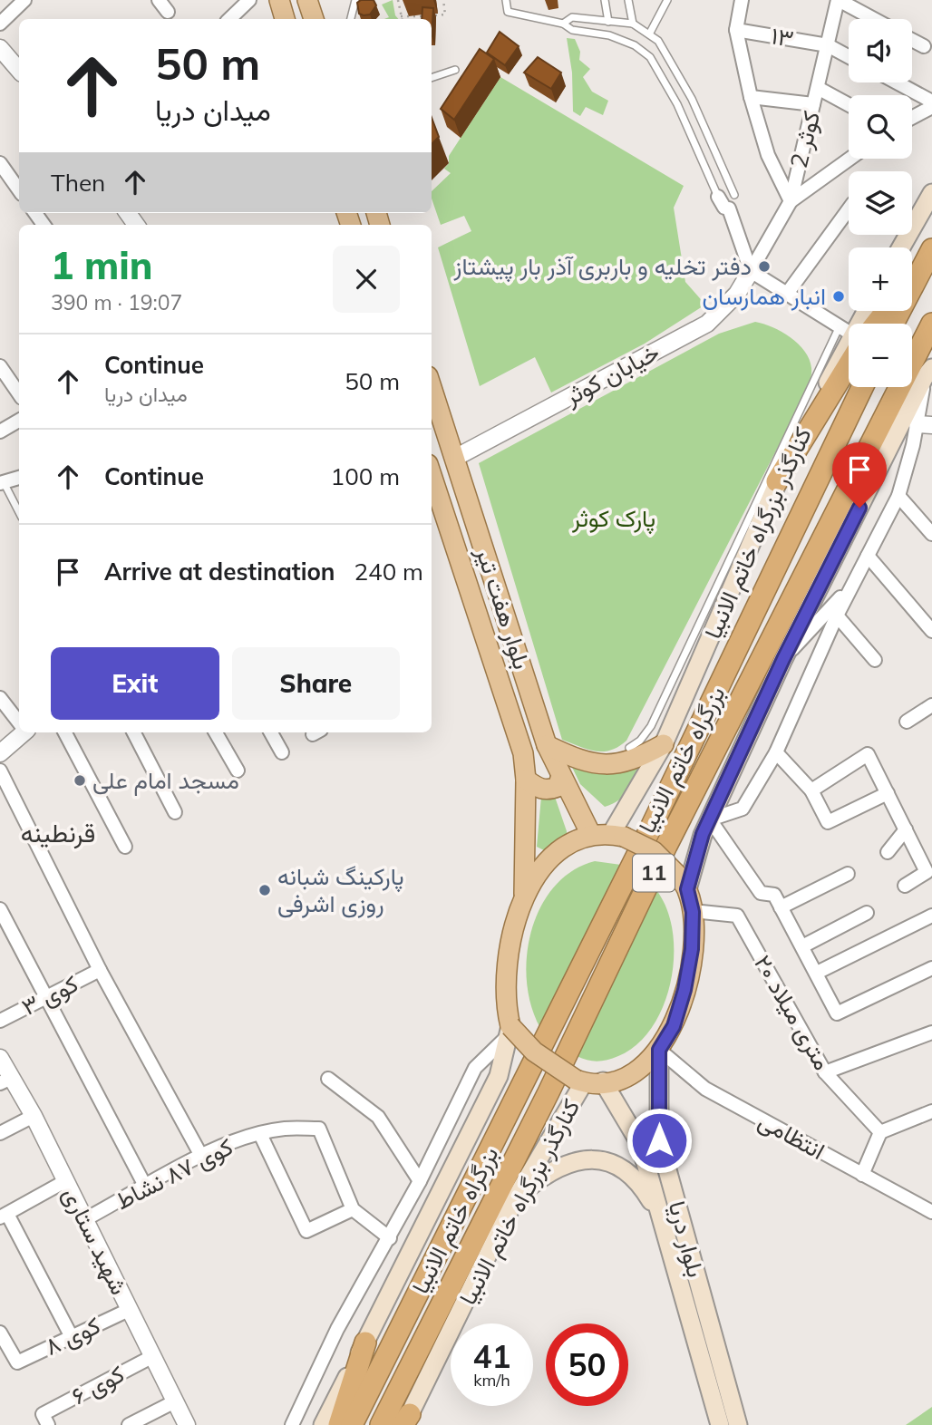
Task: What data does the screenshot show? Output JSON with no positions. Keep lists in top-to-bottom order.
{
  "streets": {
    "highway": ["بزرگراه خاتم الانبیا", "11"],
    "main road": ["کنارگذر بزرگراه خاتم الانبیا", "بلوار هفت تیر", "بلوار دریا"],
    "street": [
      "۱۳",
      "کوثر 2",
      "خیابان کوثر",
      "کوی ۳",
      "۲۰ متری میلاد",
      "انتظامی",
      "کوی ۸۷ نشاط",
      "شهید ستاری",
      "کوی ۸",
      "کوی ۶"
    ]
  },
  "crossings": [
    ["۱۳", "کوثر 2"],
    ["کوثر 2", "خیابان کوثر"],
    ["خیابان کوثر", "بلوار هفت تیر"],
    ["کنارگذر بزرگراه خاتم الانبیا", "بلوار هفت تیر"],
    ["کنارگذر بزرگراه خاتم الانبیا", "۲۰ متری میلاد"],
    ["کنارگذر بزرگراه خاتم الانبیا", "انتظامی"],
    ["کنارگذر بزرگراه خاتم الانبیا", "بلوار دریا"],
    ["بلوار هفت تیر", "۲۰ متری میلاد"],
    ["بلوار هفت تیر", "انتظامی"],
    ["بلوار هفت تیر", "بلوار دریا"],
    ["۲۰ متری میلاد", "انتظامی"],
    ["۲۰ متری میلاد", "بلوار دریا"],
    ["انتظامی", "بلوار دریا"],
    ["کوی ۸۷ نشاط", "شهید ستاری"],
    ["شهید ستاری", "کوی ۸"],
    ["شهید ستاری", "کوی ۶"]
  ],
  "districts": ["قرنطینه"],
  "parks": ["پارک کوثر"],
  "places": [
    "دفتر تخلیه و باربری آذر بار پیشتاز",
    "انبار همارسان",
    "مسجد امام علی",
    "پارکینگ شبانه روزی اشرفی"
  ],
  "page": {
    "map_buttons": ["+", "−"],
    "turn": ["50 m", "میدان دریا"],
    "then": "Then",
    "heading": ["1 min", "390 m · 19:07"],
    "list": [
      {
        "name": "Continue",
        "note": "میدان دریا",
        "value": "50 m"
      },
      {
        "name": "Continue",
        "value": "100 m"
      },
      {
        "name": "Arrive at destination",
        "value": "240 m"
      }
    ],
    "buttons": ["Exit", "Share"],
    "speed": "41 km/h",
    "limit": "50"
  }
}
